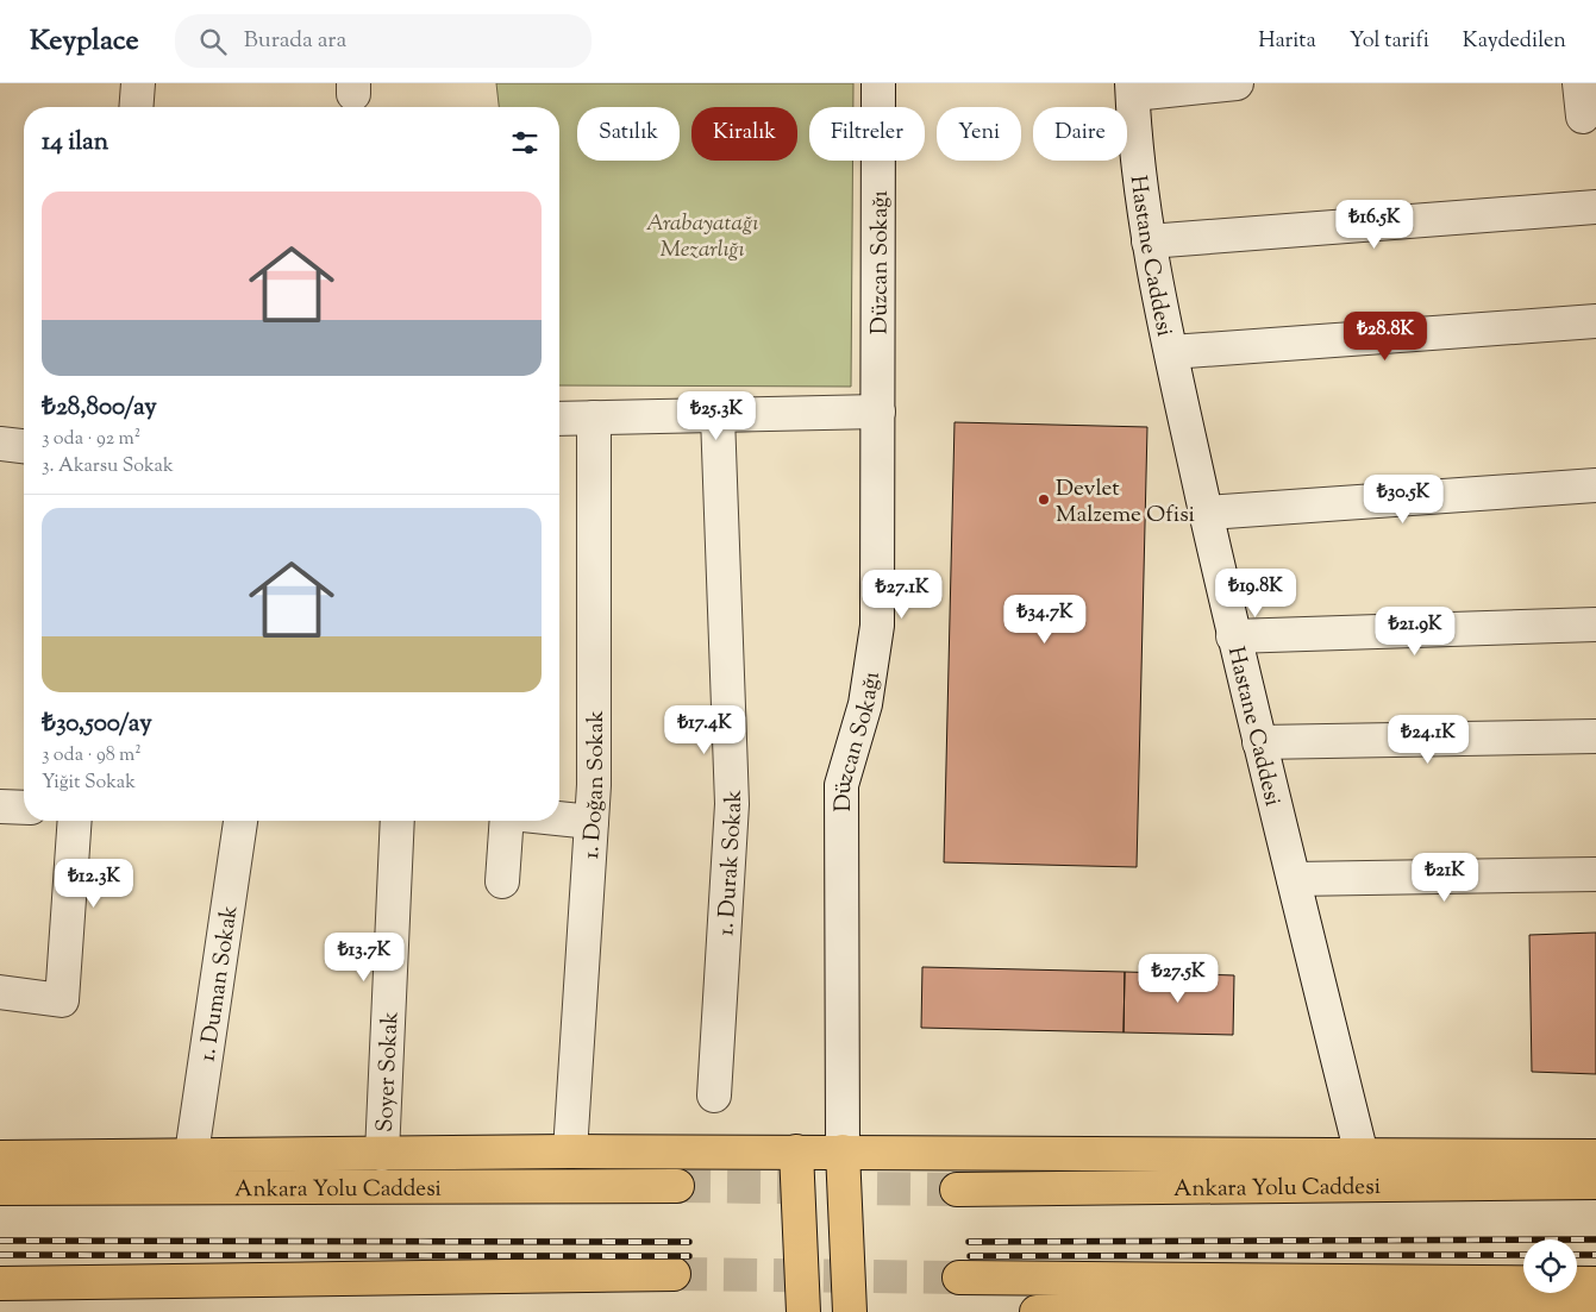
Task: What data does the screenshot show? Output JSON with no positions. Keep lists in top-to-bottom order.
{
  "streets": {
    "highway": ["Ankara Yolu Caddesi"],
    "street": [
      "Hastane Caddesi",
      "Düzcan Sokağı",
      "1. Doğan Sokak",
      "1. Durak Sokak",
      "1. Duman Sokak",
      "Soyer Sokak"
    ]
  },
  "parks": ["Arabayatağı Mezarlığı"],
  "places": ["Devlet Malzeme Ofisi"],
  "page": {
    "header": "Keyplace",
    "search": "Burada ara",
    "nav": ["Harita", "Yol tarifi", "Kaydedilen"],
    "chip": [
      "Satılık",
      "Kiralık",
      "Filtreler",
      "Yeni",
      "Daire"
    ],
    "heading": "14 ilan",
    "list": [
      {
        "name": "₺28,800/ay",
        "note": "3 oda · 92 m² · 3. Akarsu Sokak"
      },
      {
        "name": "₺30,500/ay",
        "note": "3 oda · 98 m² · Yiğit Sokak"
      }
    ],
    "price": [
      "₺16.5K",
      "₺28.8K",
      "₺25.3K",
      "₺30.5K",
      "₺19.8K",
      "₺27.1K",
      "₺34.7K",
      "₺21.9K",
      "₺17.4K",
      "₺24.1K",
      "₺21K",
      "₺12.3K",
      "₺13.7K",
      "₺27.5K"
    ]
  }
}
